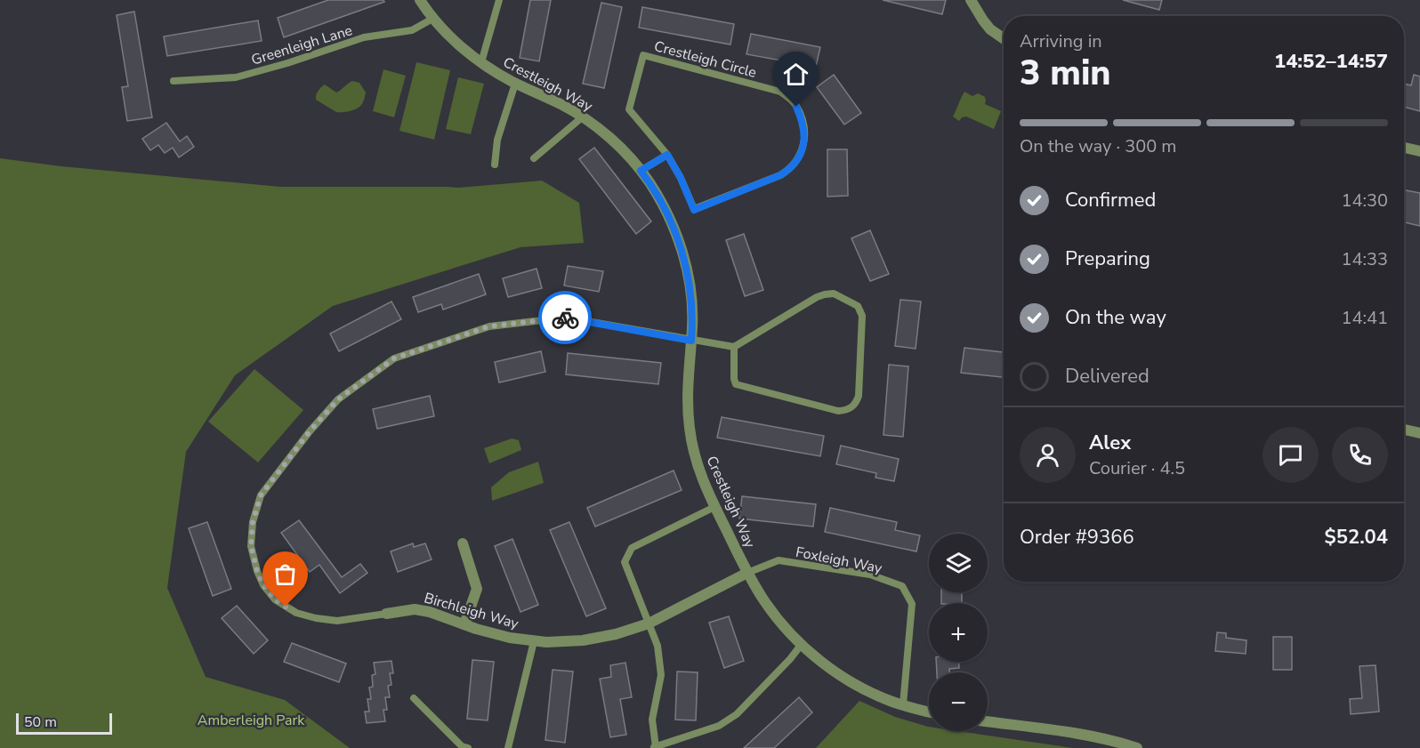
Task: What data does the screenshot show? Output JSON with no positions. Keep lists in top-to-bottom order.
{
  "streets": {
    "street": ["Crestleigh Way", "Birchleigh Way"],
    "lane": ["Greenleigh Lane", "Crestleigh Circle", "Foxleigh Way"]
  },
  "crossings": [
    ["Greenleigh Lane", "Crestleigh Way"],
    ["Crestleigh Way", "Foxleigh Way"],
    ["Crestleigh Way", "Birchleigh Way"],
    ["Foxleigh Way", "Birchleigh Way"]
  ],
  "parks": ["Amberleigh Park"],
  "scale_bar": "50 m",
  "page": {
    "heading": ["3 min", "Arriving in", "14:52–14:57"],
    "panel": [
      "Alex",
      "Courier · 4.5",
      "Order #9366",
      "$52.04"
    ],
    "bar": "On the way · 300 m",
    "list": [
      ["Confirmed", "14:30"],
      ["Preparing", "14:33"],
      ["On the way", "14:41"],
      "Delivered"
    ],
    "map_buttons": ["+", "−"],
    "scale": "50 m"
  }
}
